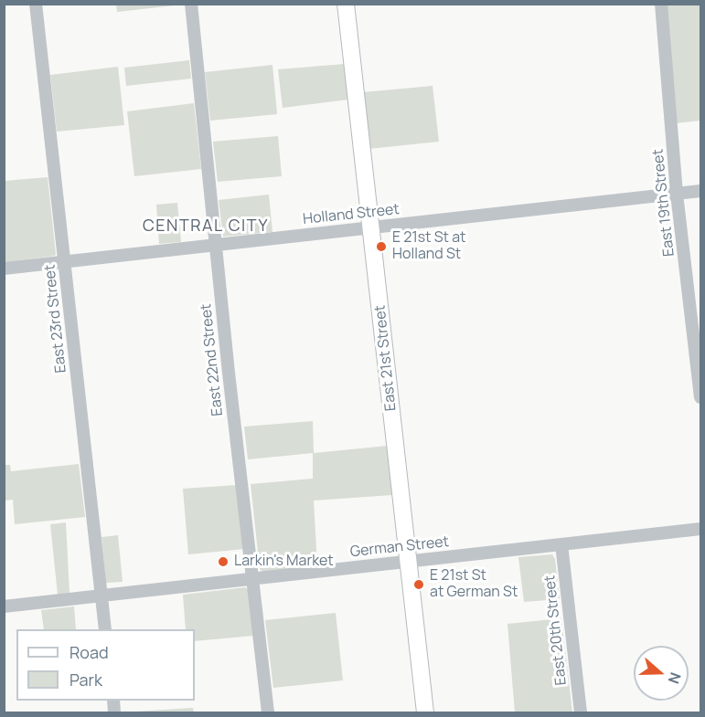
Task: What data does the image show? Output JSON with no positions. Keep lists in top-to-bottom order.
{
  "streets": {
    "street": [
      "East 19th Street",
      "Holland Street",
      "East 23rd Street",
      "East 21st Street",
      "East 22nd Street",
      "German Street",
      "East 20th Street"
    ]
  },
  "crossings": [
    ["East 19th Street", "Holland Street"],
    ["Holland Street", "East 23rd Street"],
    ["Holland Street", "East 21st Street"],
    ["Holland Street", "East 22nd Street"],
    ["East 23rd Street", "German Street"],
    ["East 21st Street", "German Street"],
    ["East 22nd Street", "German Street"],
    ["German Street", "East 20th Street"]
  ],
  "districts": ["CENTRAL CITY"],
  "places": ["E 21st St at Holland St", "Larkin's Market", "E 21st St at German St"],
  "legend": ["Road", "Park"],
  "north": "right"
}
